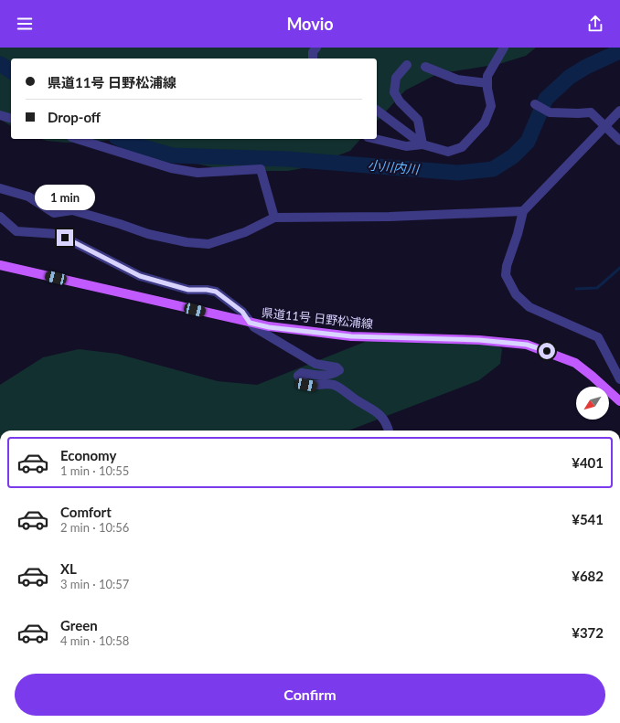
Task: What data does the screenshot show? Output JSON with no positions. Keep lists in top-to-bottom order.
{
  "streets": {
    "main road": ["県道11号 日野松浦線"]
  },
  "water": ["小川内川"],
  "north": "bottom left",
  "page": {
    "header": "Movio",
    "banner": ["県道11号 日野松浦線", "Drop-off"],
    "bubble": "1 min",
    "list": [
      {
        "name": "Economy",
        "note": "1 min · 10:55",
        "value": "¥401"
      },
      {
        "name": "Comfort",
        "note": "2 min · 10:56",
        "value": "¥541"
      },
      {
        "name": "XL",
        "note": "3 min · 10:57",
        "value": "¥682"
      },
      {
        "name": "Green",
        "note": "4 min · 10:58",
        "value": "¥372"
      }
    ],
    "buttons": "Confirm"
  }
}
